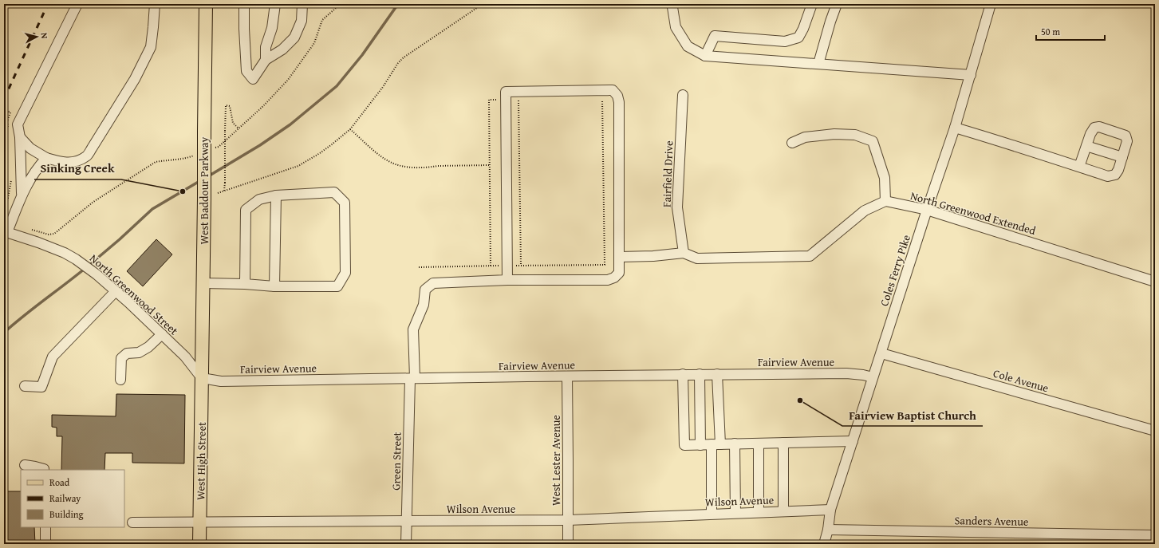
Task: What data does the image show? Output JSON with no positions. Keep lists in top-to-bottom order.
{
  "streets": {
    "main road": ["West Baddour Parkway", "West High Street"],
    "street": [
      "Fairfield Drive",
      "North Greenwood Extended",
      "Coles Ferry Pike",
      "North Greenwood Street",
      "Fairview Avenue",
      "Cole Avenue",
      "West Lester Avenue",
      "Green Street",
      "Wilson Avenue",
      "Sanders Avenue"
    ]
  },
  "crossings": [
    ["West Baddour Parkway", "North Greenwood Street"],
    ["West Baddour Parkway", "Fairview Avenue"],
    ["West Baddour Parkway", "West High Street"],
    ["North Greenwood Extended", "Coles Ferry Pike"],
    ["Coles Ferry Pike", "Fairview Avenue"],
    ["Coles Ferry Pike", "Cole Avenue"],
    ["Coles Ferry Pike", "Wilson Avenue"],
    ["Coles Ferry Pike", "Sanders Avenue"],
    ["North Greenwood Street", "Fairview Avenue"],
    ["North Greenwood Street", "West High Street"],
    ["Fairview Avenue", "West Lester Avenue"],
    ["Fairview Avenue", "West High Street"],
    ["Fairview Avenue", "Green Street"],
    ["West Lester Avenue", "Wilson Avenue"],
    ["West High Street", "Wilson Avenue"],
    ["Green Street", "Wilson Avenue"]
  ],
  "places": ["Sinking Creek", "Fairview Baptist Church"],
  "legend": ["Road", "Railway", "Building"],
  "scale_bar": "50 m",
  "north": "right"
}
